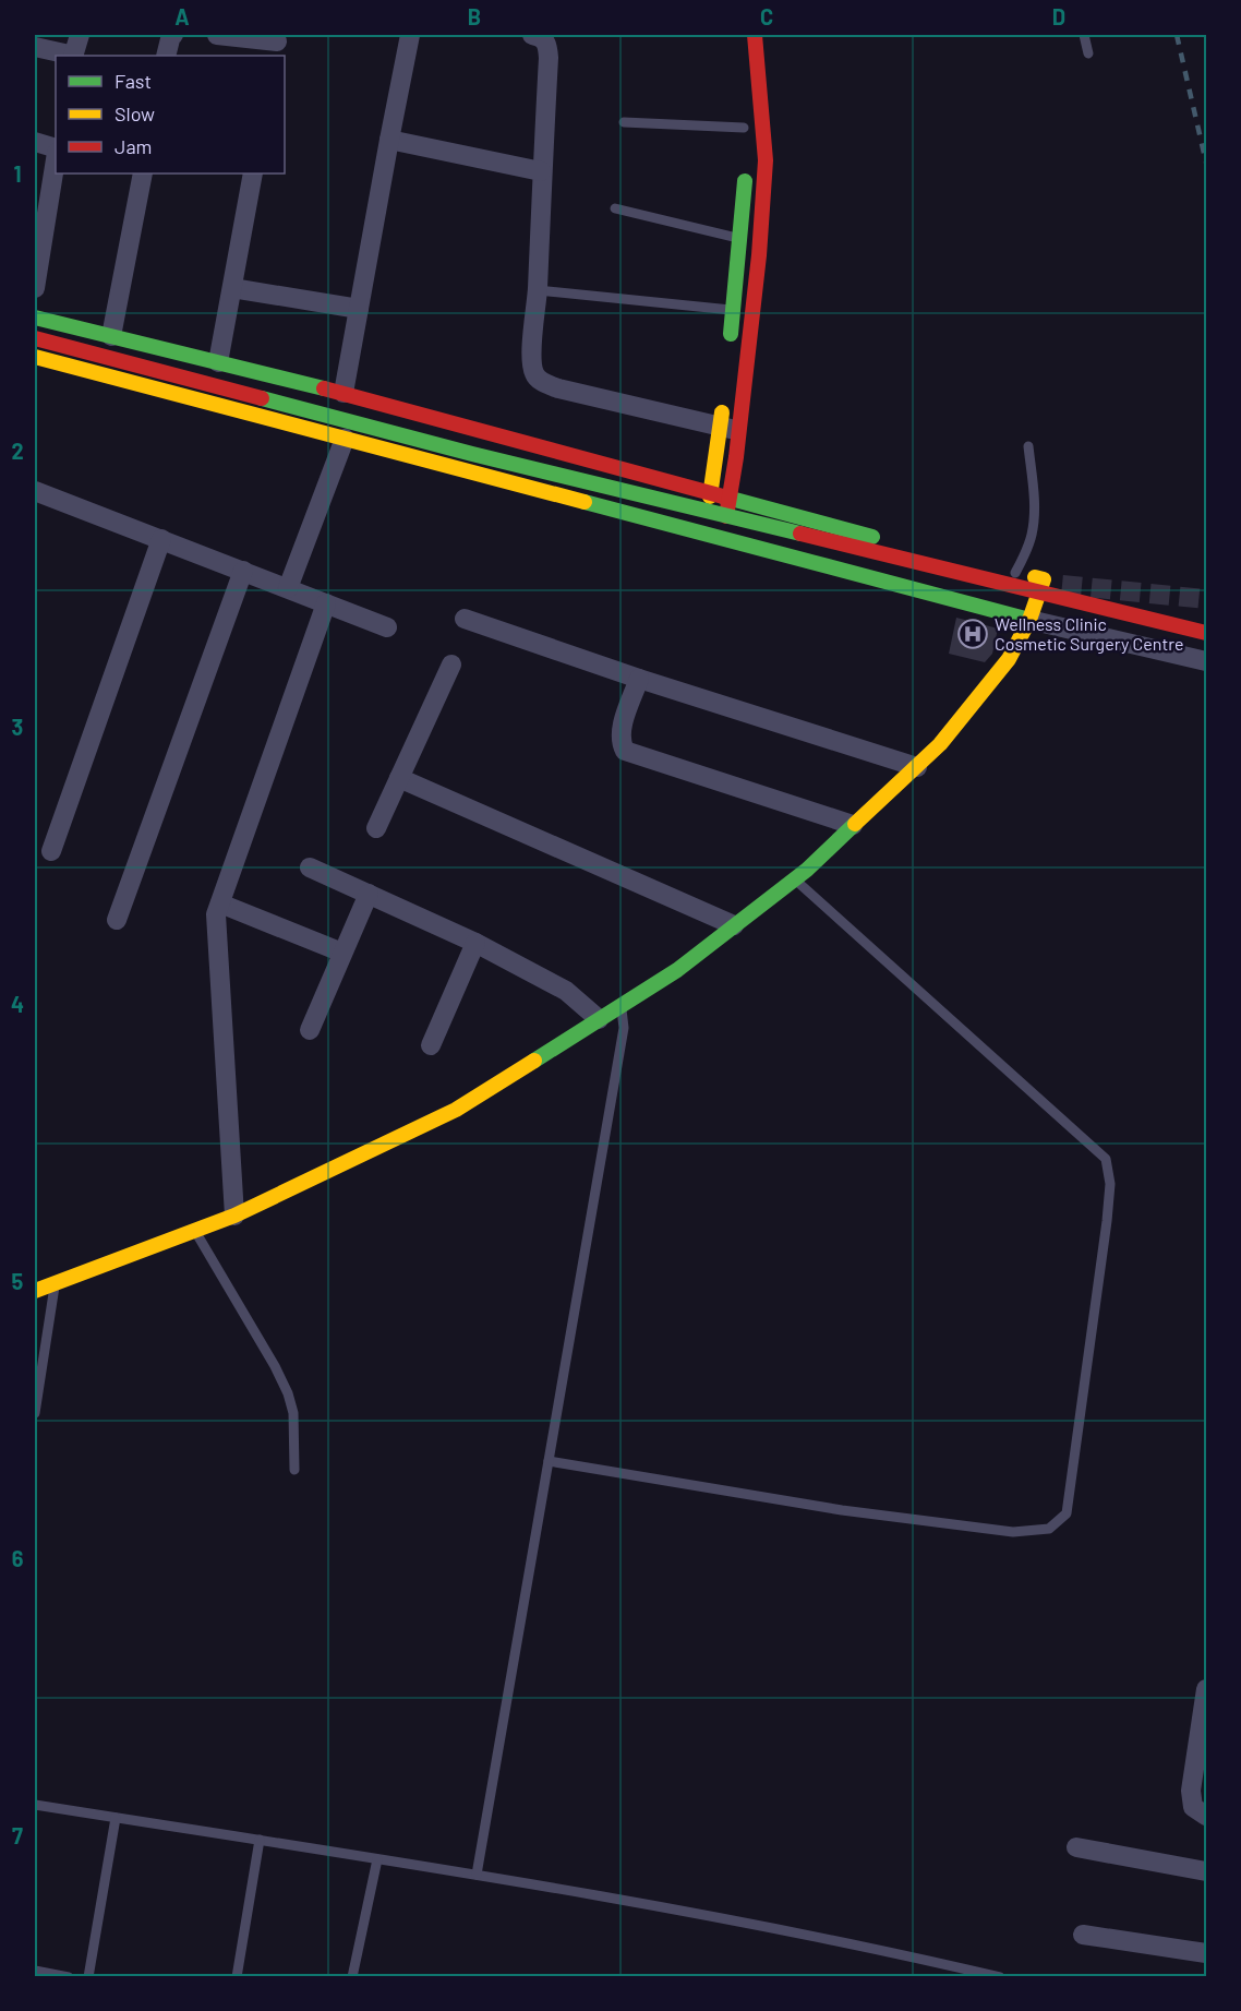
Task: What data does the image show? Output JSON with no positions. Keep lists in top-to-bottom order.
{
  "places": {
    "hospital": ["Wellness Clinic Cosmetic Surgery Centre"]
  },
  "legend": ["Fast", "Slow", "Jam"],
  "grid": {
    "columns": [
      "A",
      "B",
      "C",
      "D"
    ],
    "rows": [
      "1",
      "2",
      "3",
      "4",
      "5",
      "6",
      "7"
    ]
  }
}
